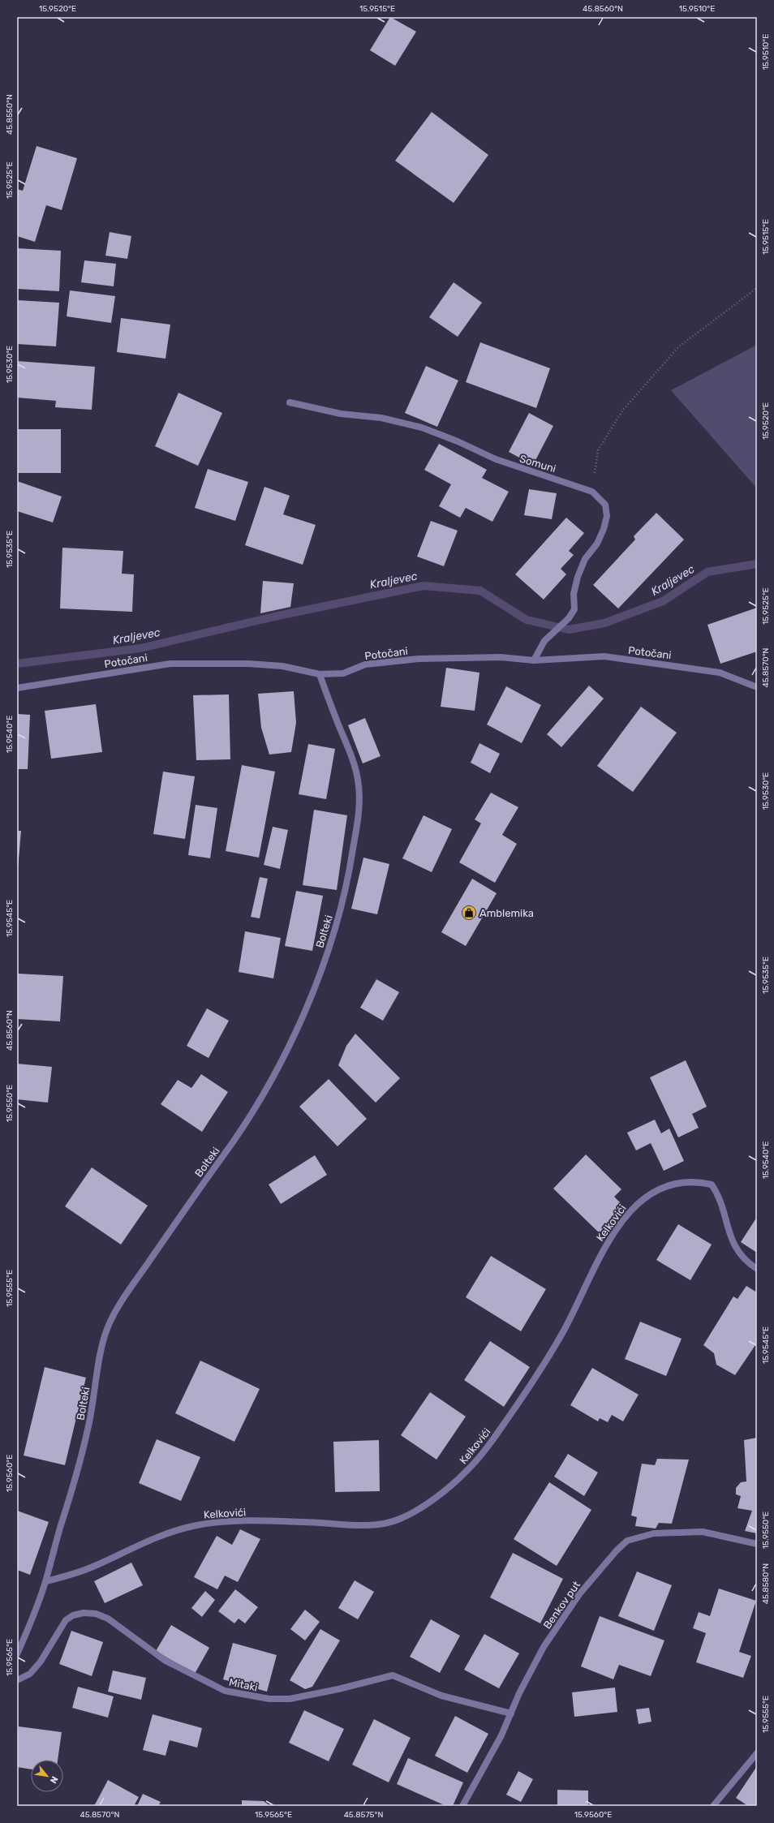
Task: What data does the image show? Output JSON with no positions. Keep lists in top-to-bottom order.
{
  "streets": {
    "street": [
      "Somuni",
      "Potočani",
      "Bolteki",
      "Kelkovići",
      "Benkov put",
      "Mitaki"
    ]
  },
  "crossings": [
    ["Somuni", "Potočani"],
    ["Potočani", "Bolteki"],
    ["Bolteki", "Kelkovići"],
    ["Benkov put", "Mitaki"]
  ],
  "water": ["Kraljevec"],
  "places": {
    "shop": ["Amblemika"]
  },
  "north": "bottom right",
  "coordinates": [
    "15.9520°E",
    "15.9515°E",
    "45.8560°N",
    "15.9510°E",
    "45.8550°N",
    "15.9525°E",
    "15.9530°E",
    "15.9535°E",
    "45.8570°N",
    "15.9540°E",
    "15.9545°E",
    "15.9550°E",
    "15.9555°E",
    "15.9560°E",
    "45.8580°N",
    "15.9565°E",
    "45.8575°N"
  ]
}
